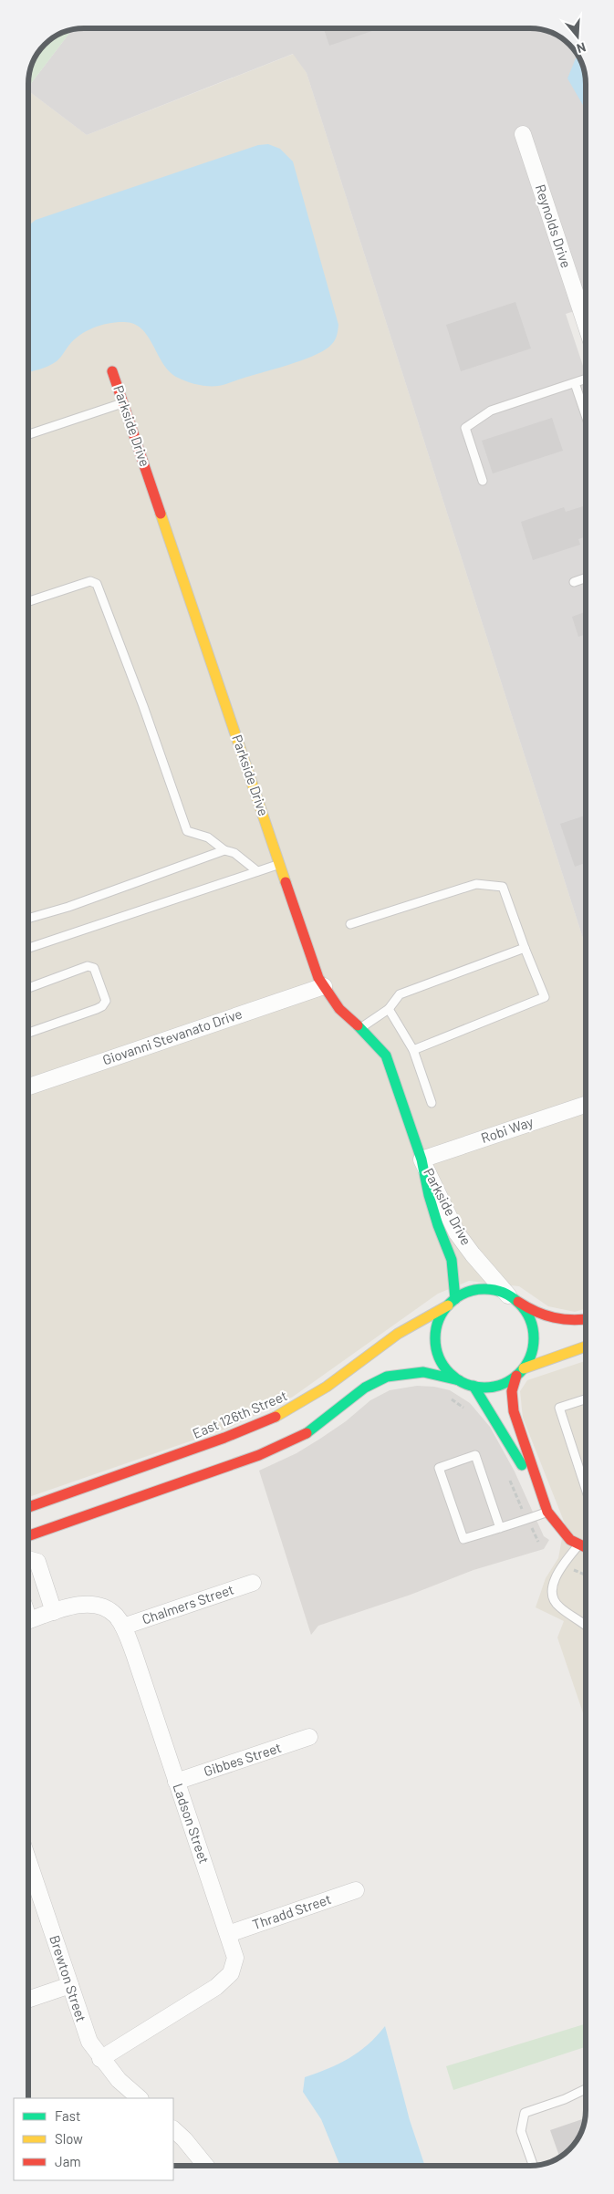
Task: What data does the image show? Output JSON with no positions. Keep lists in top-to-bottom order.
{
  "streets": {
    "main road": ["Parkside Drive", "East 126th Street"],
    "street": [
      "Reynolds Drive",
      "Giovanni Stevanato Drive",
      "Robi Way",
      "Chalmers Street",
      "Gibbes Street",
      "Ladson Street",
      "Thradd Street",
      "Brewton Street"
    ]
  },
  "crossings": [
    ["Parkside Drive", "Giovanni Stevanato Drive"],
    ["Parkside Drive", "Robi Way"],
    ["Parkside Drive", "East 126th Street"],
    ["Chalmers Street", "Ladson Street"],
    ["Gibbes Street", "Ladson Street"],
    ["Ladson Street", "Thradd Street"],
    ["Ladson Street", "Brewton Street"]
  ],
  "legend": ["Fast", "Slow", "Jam"],
  "north": "bottom"
}
